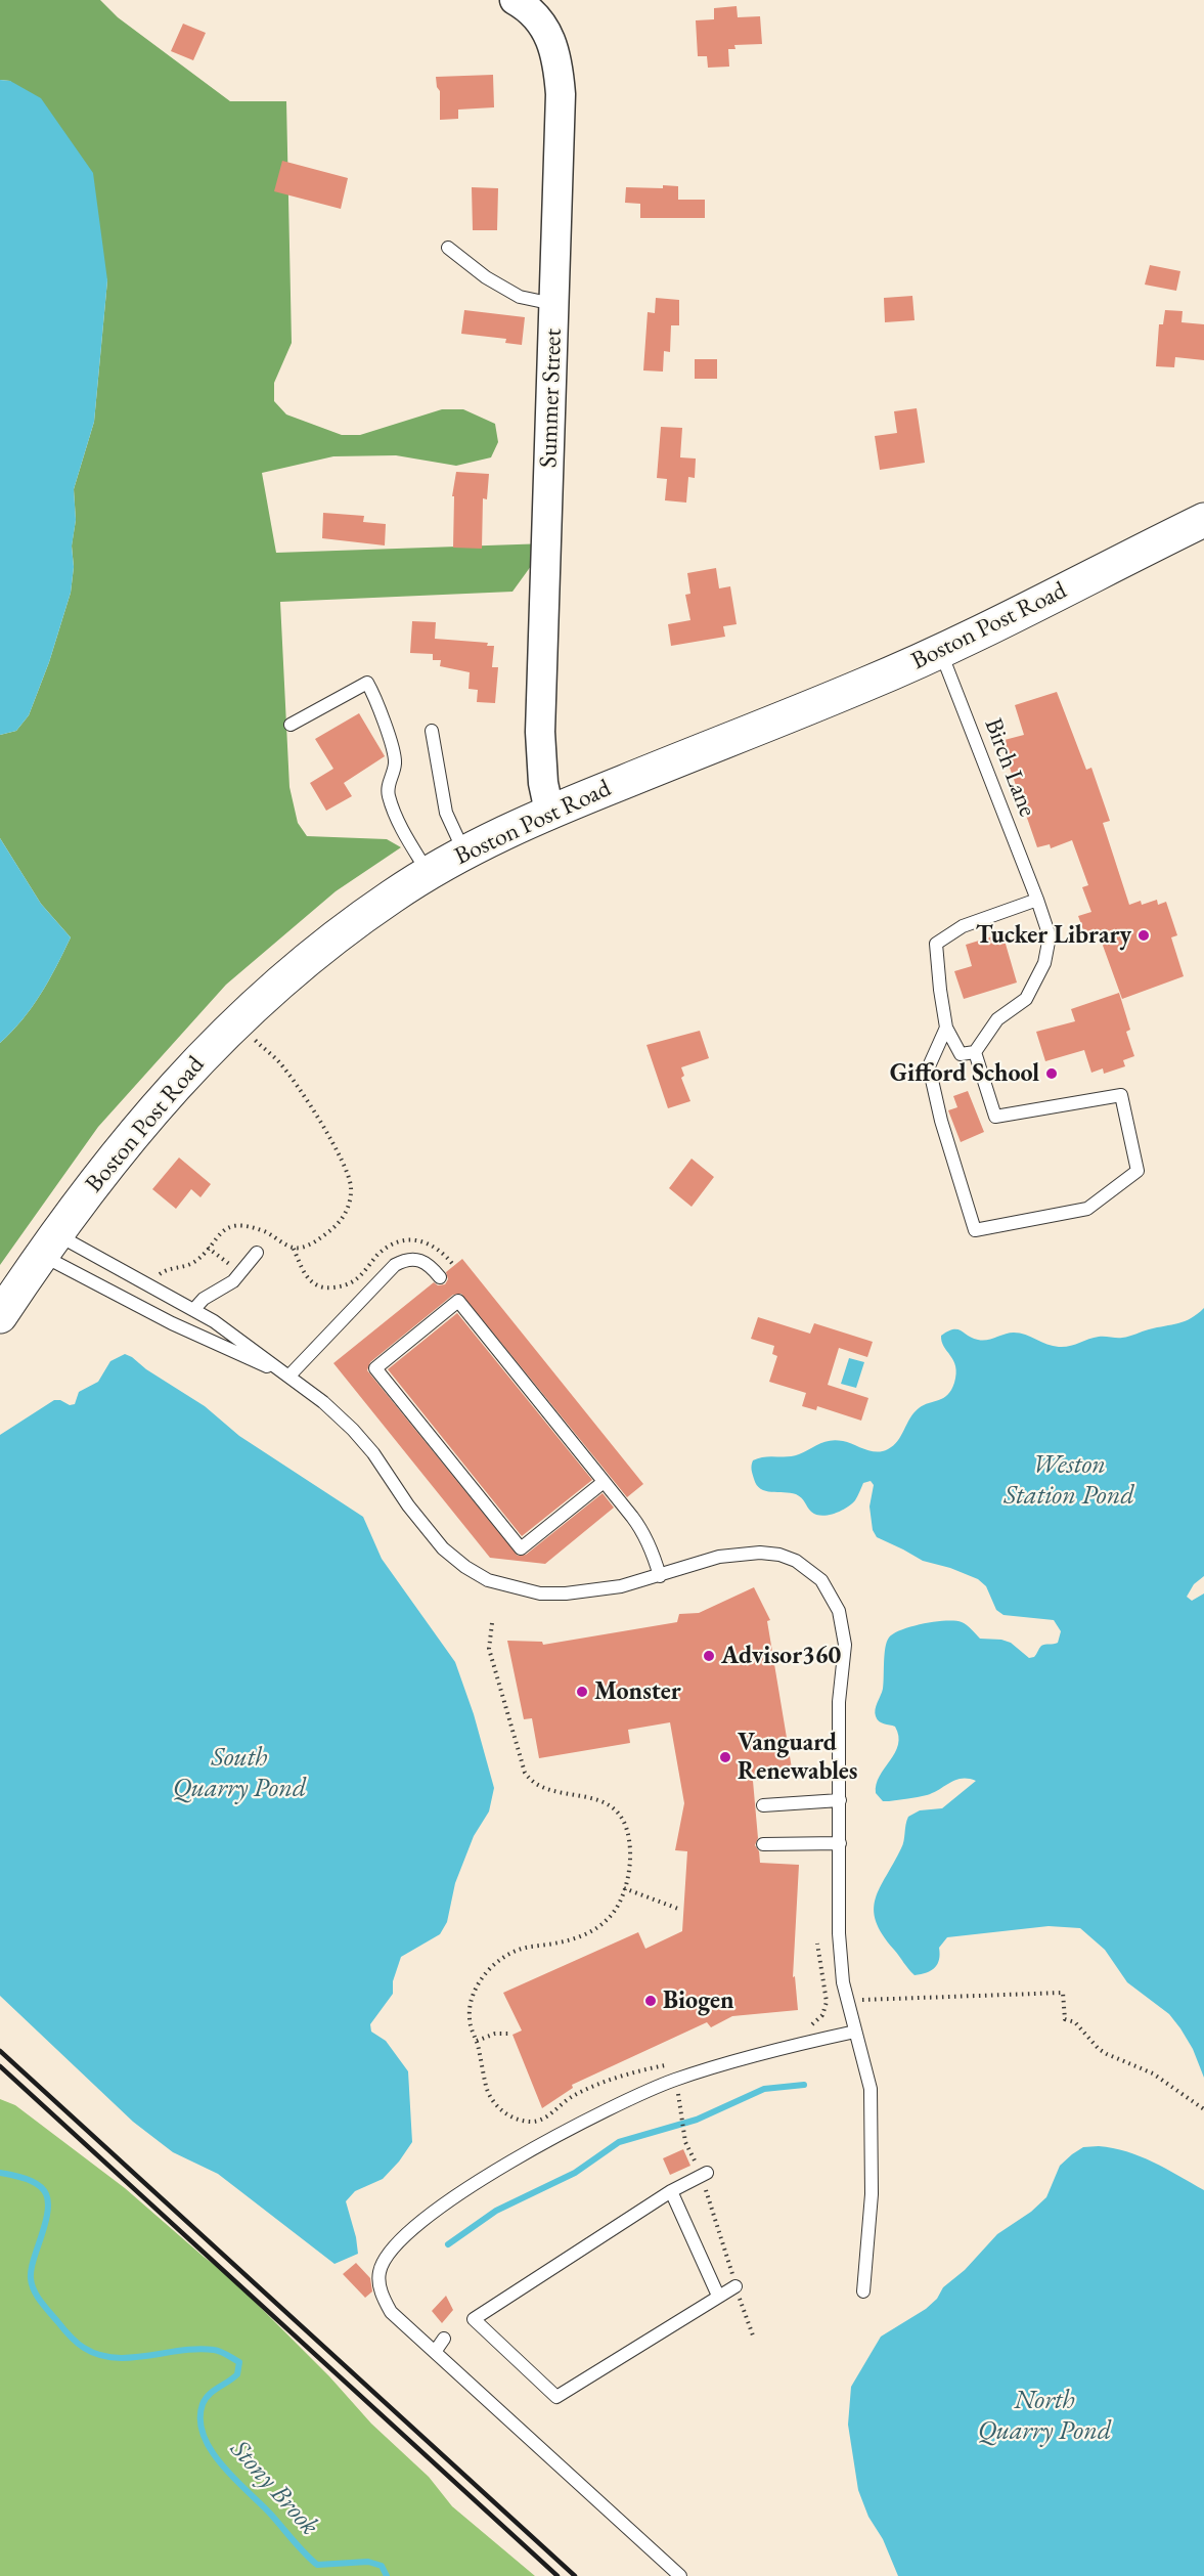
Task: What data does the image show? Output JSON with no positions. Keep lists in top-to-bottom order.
{
  "streets": {
    "main road": ["Boston Post Road"],
    "street": ["Summer Street"],
    "lane": ["Birch Lane"]
  },
  "crossings": [
    ["Summer Street", "Boston Post Road"],
    ["Boston Post Road", "Birch Lane"]
  ],
  "water": [
    "Weston Station Pond",
    "South Quarry Pond",
    "North Quarry Pond",
    "Stony Brook"
  ],
  "places": [
    "Tucker Library",
    "Gifford School",
    "Advisor360",
    "Monster",
    "Vanguard Renewables",
    "Biogen"
  ]
}
